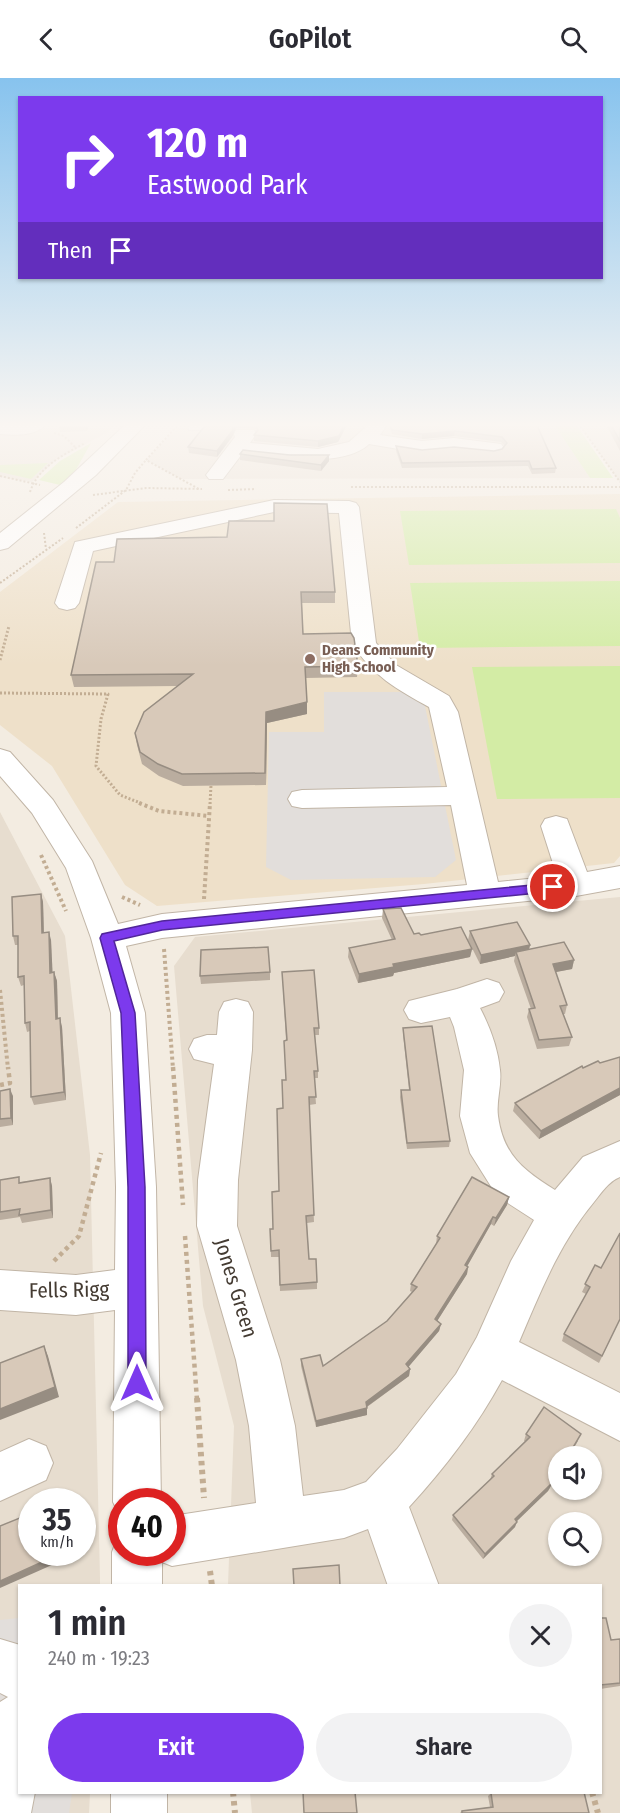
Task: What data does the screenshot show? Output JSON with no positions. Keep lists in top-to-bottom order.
{
  "streets": {
    "street": ["Jones Green", "Fells Rigg"]
  },
  "places": ["Deans Community High School"],
  "page": {
    "header": "GoPilot",
    "turn": ["120 m", "Eastwood Park"],
    "then": "Then",
    "speed": "35 km/h",
    "limit": "40",
    "heading": ["1 min", "240 m · 19:23"],
    "buttons": ["Exit", "Share"]
  }
}
